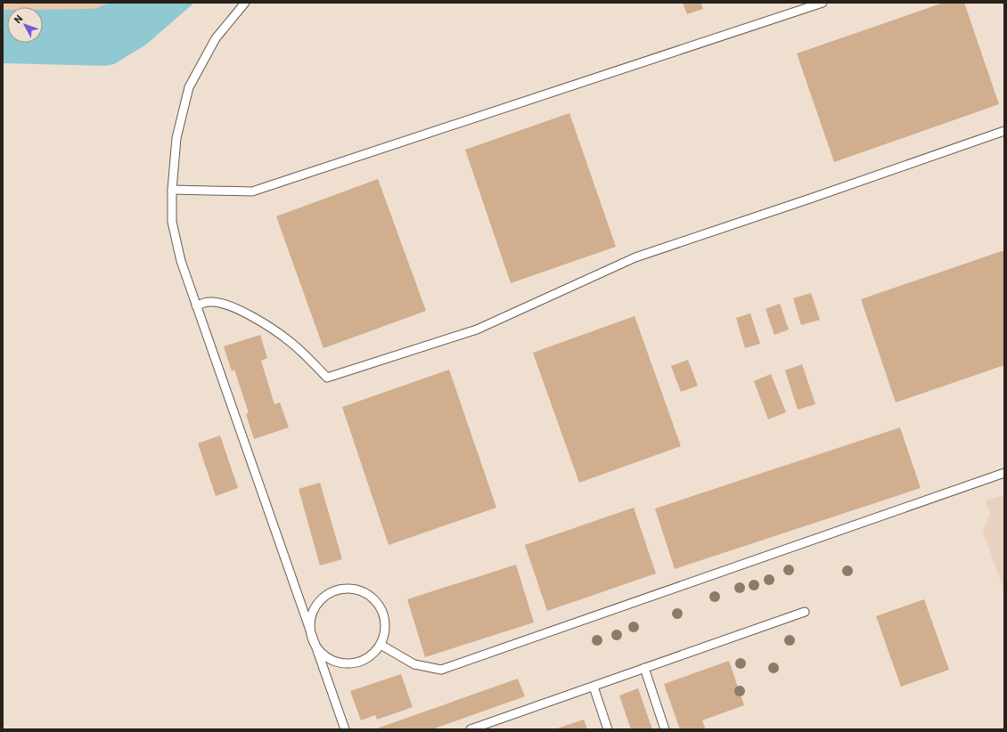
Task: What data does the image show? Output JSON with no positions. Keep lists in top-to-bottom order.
{
  "north": "top left"
}
